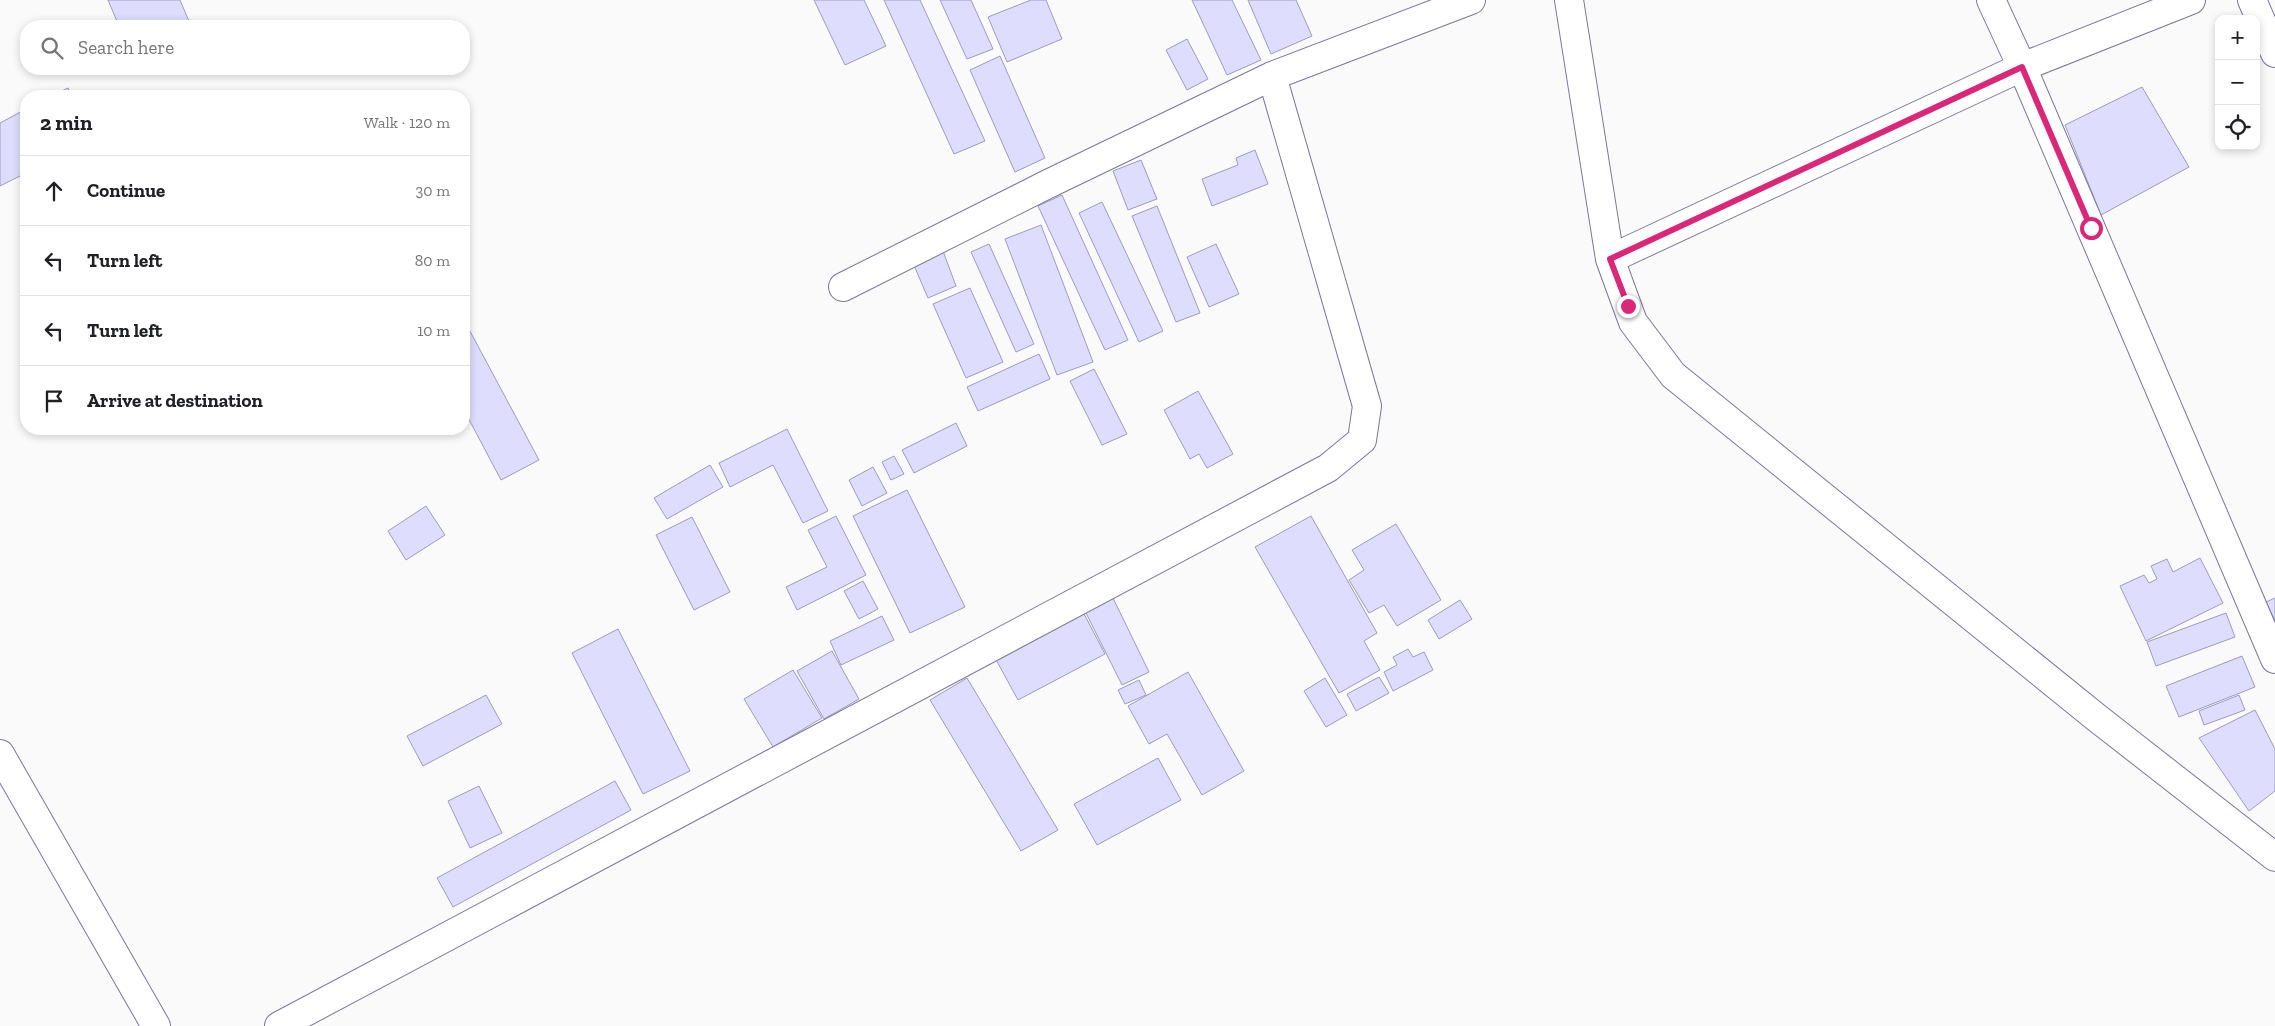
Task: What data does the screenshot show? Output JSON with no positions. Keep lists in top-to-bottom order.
{
  "page": {
    "map_buttons": ["+", "−"],
    "search": "Search here",
    "heading": ["2 min", "Walk · 120 m"],
    "list": [
      ["Continue", "30 m"],
      ["Turn left", "80 m"],
      ["Turn left", "10 m"],
      "Arrive at destination"
    ]
  }
}
